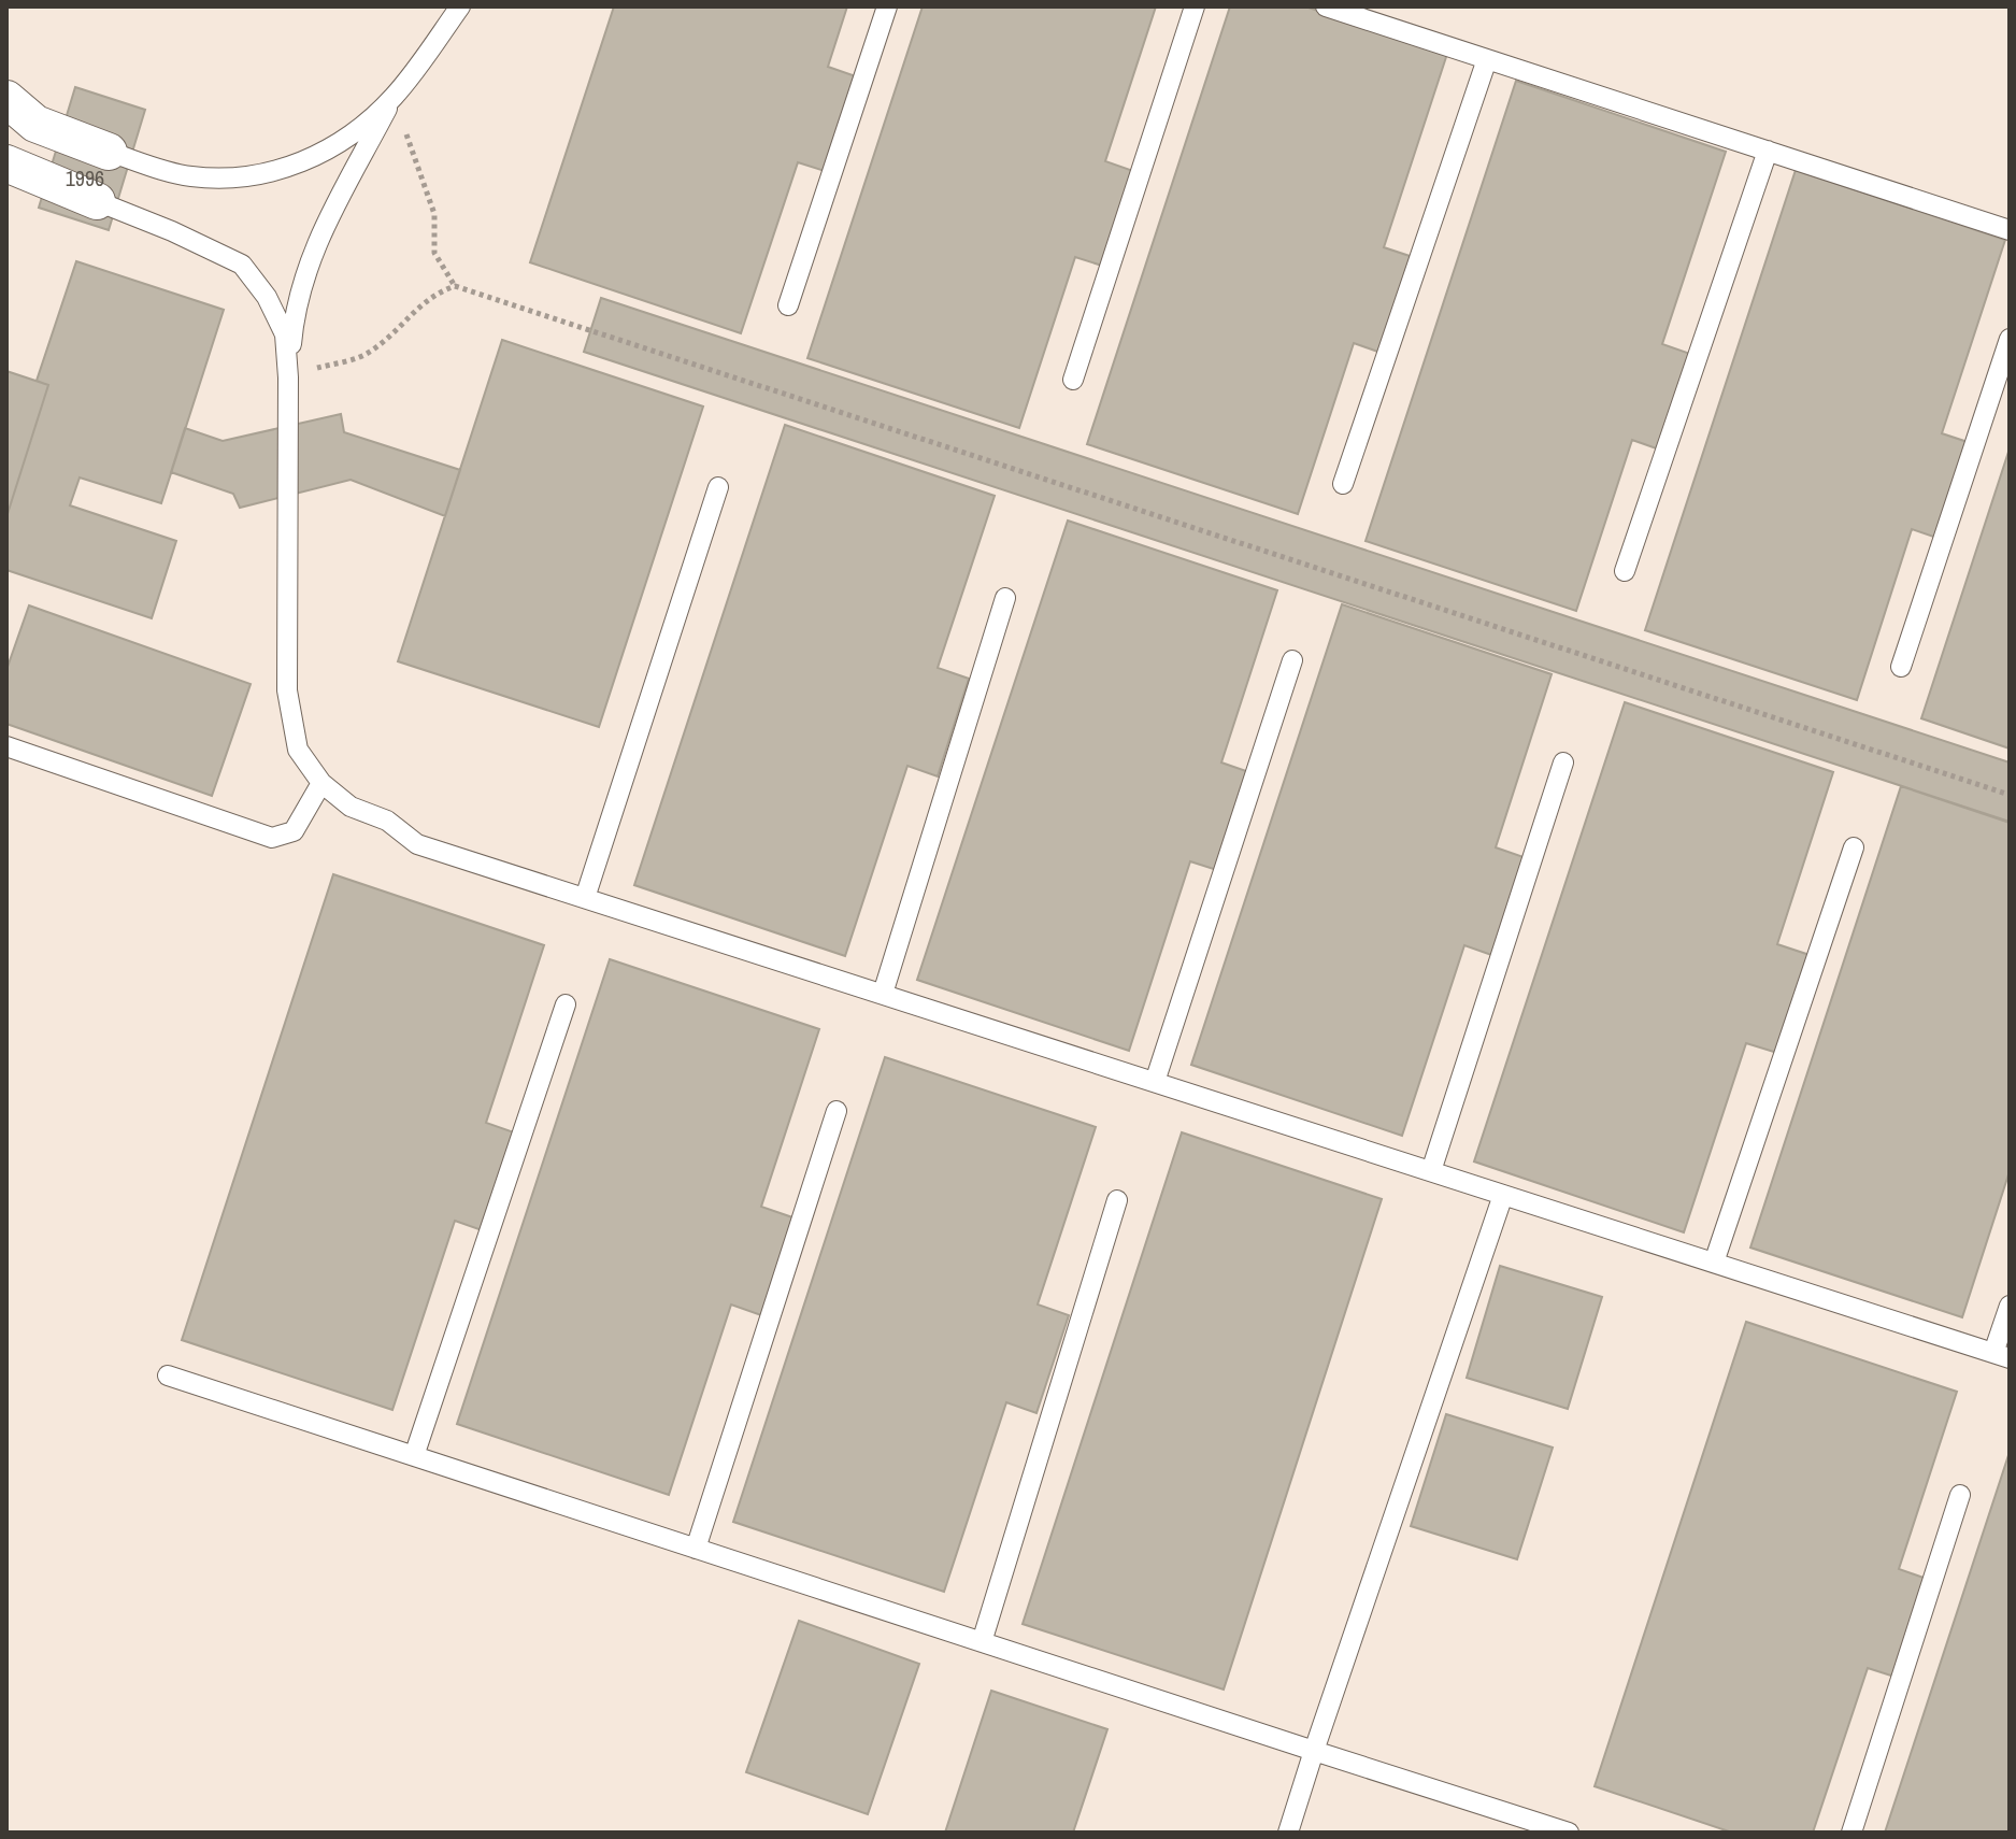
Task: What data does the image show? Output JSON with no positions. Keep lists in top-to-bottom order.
{
  "house_numbers": ["1996"]
}
